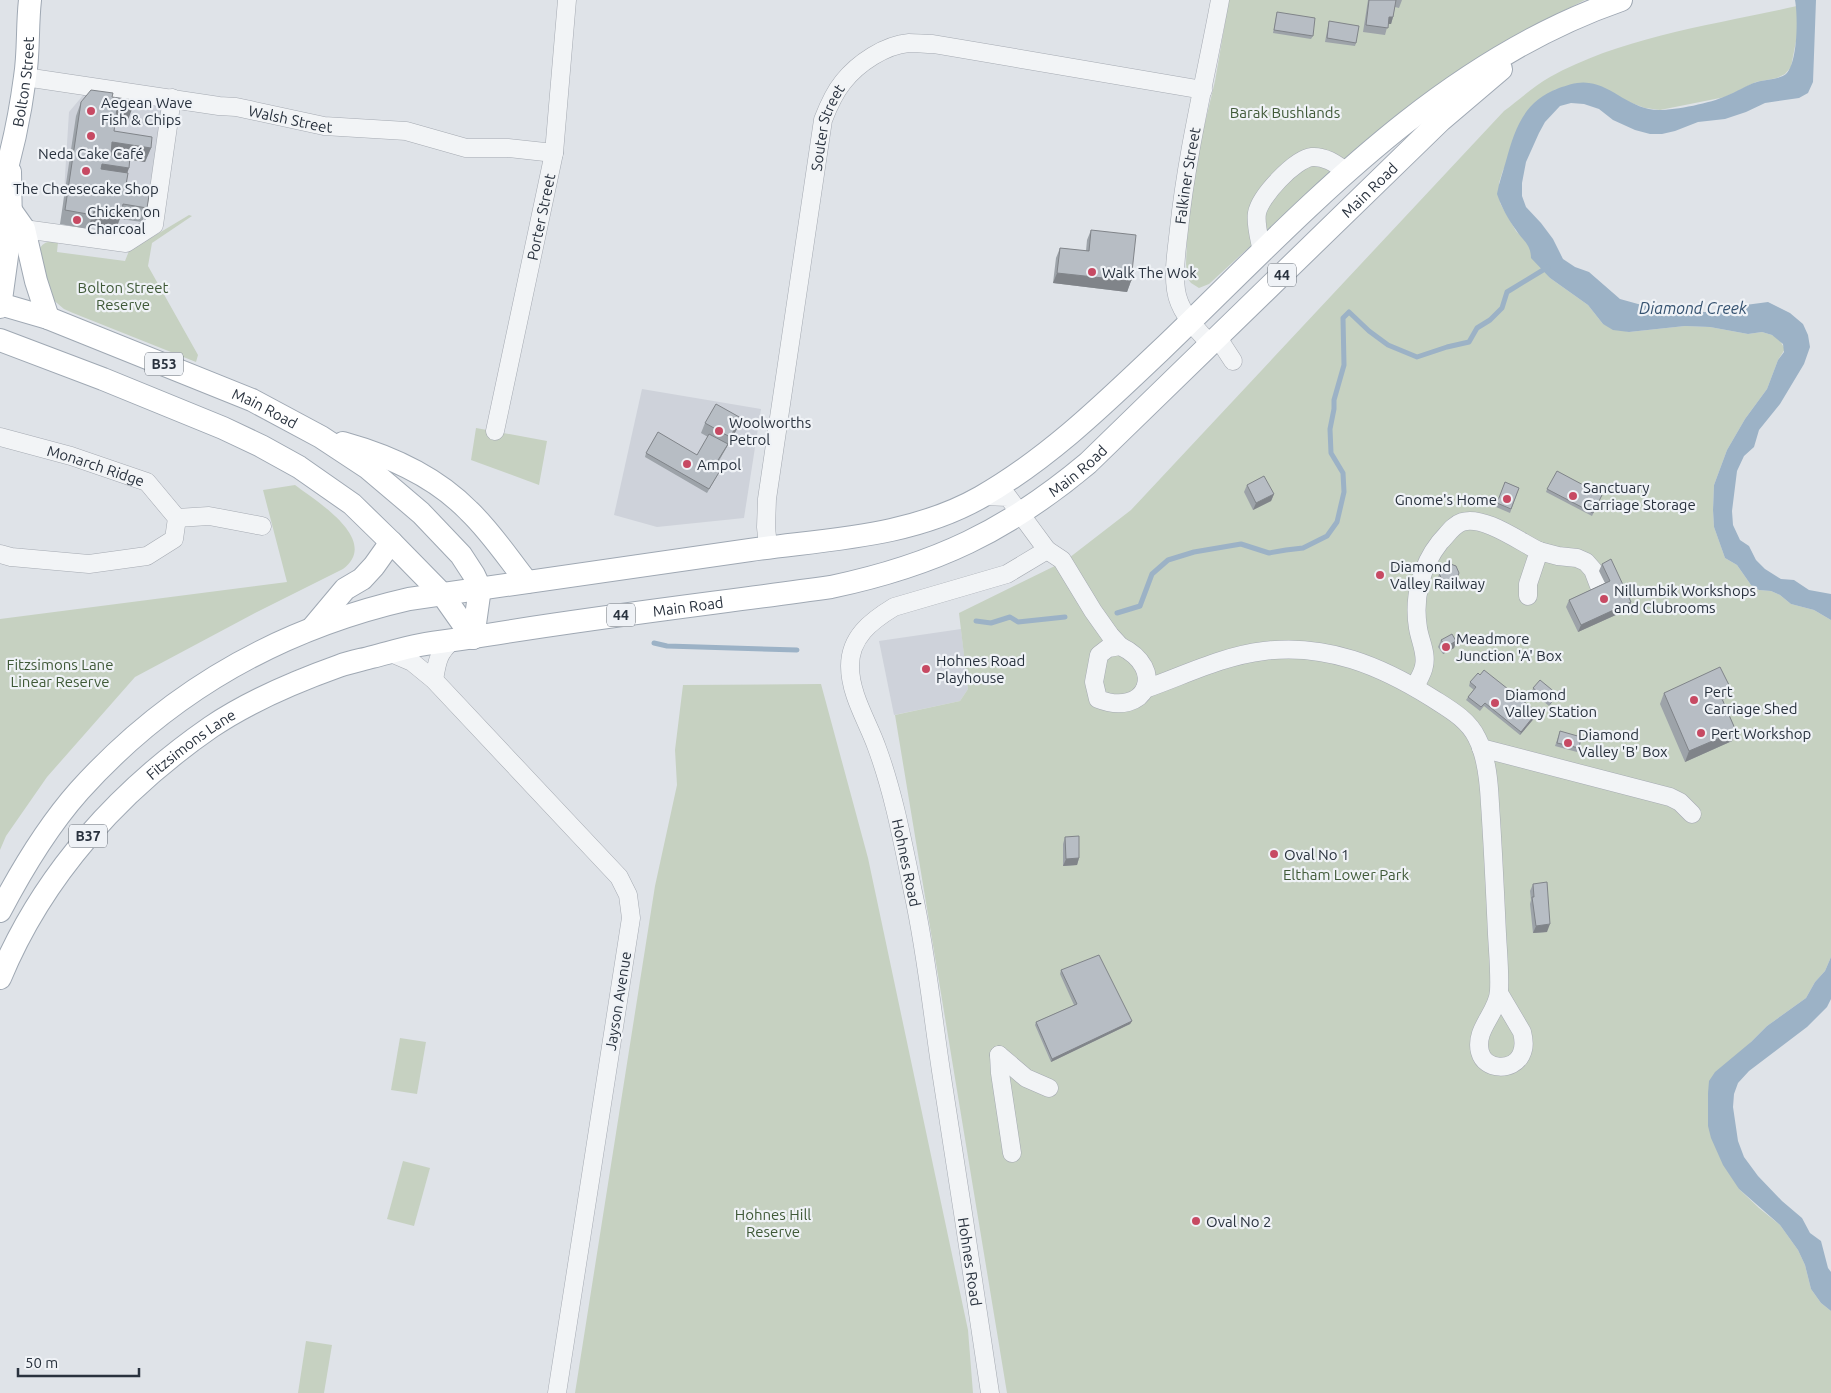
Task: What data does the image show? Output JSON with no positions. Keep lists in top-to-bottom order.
{
  "streets": {
    "main road": [
      "Bolton Street",
      "Main Road",
      "44",
      "B53",
      "Fitzsimons Lane",
      "B37"
    ],
    "street": [
      "Walsh Street",
      "Souter Street",
      "Falkiner Street",
      "Porter Street",
      "Monarch Ridge",
      "Hohnes Road",
      "Jayson Avenue"
    ]
  },
  "crossings": [
    ["Bolton Street", "Walsh Street"],
    ["Bolton Street", "Main Road"],
    ["Walsh Street", "Porter Street"],
    ["Souter Street", "Falkiner Street"],
    ["Souter Street", "Main Road"],
    ["Falkiner Street", "Main Road"],
    ["Main Road", "B53"],
    ["Main Road", "Fitzsimons Lane"],
    ["Main Road", "B37"],
    ["B53", "Fitzsimons Lane"],
    ["B53", "B37"],
    ["Fitzsimons Lane", "Jayson Avenue"]
  ],
  "water": ["Diamond Creek"],
  "parks": [
    "Barak Bushlands",
    "Bolton Street Reserve",
    "Fitzsimons Lane Linear Reserve",
    "Eltham Lower Park",
    "Hohnes Hill Reserve"
  ],
  "places": [
    "Aegean Wave Fish & Chips",
    "Neda Cake Café",
    "The Cheesecake Shop",
    "Chicken on Charcoal",
    "Walk The Wok",
    "Woolworths Petrol",
    "Ampol",
    "Sanctuary Carriage Storage",
    "Gnome's Home",
    "Diamond Valley Railway",
    "Nillumbik Workshops and Clubrooms",
    "Meadmore Junction 'A' Box",
    "Hohnes Road Playhouse",
    "Pert Carriage Shed",
    "Diamond Valley Station",
    "Pert Workshop",
    "Diamond Valley 'B' Box",
    "Oval No 1",
    "Oval No 2"
  ],
  "scale_bar": "50 m"
}
